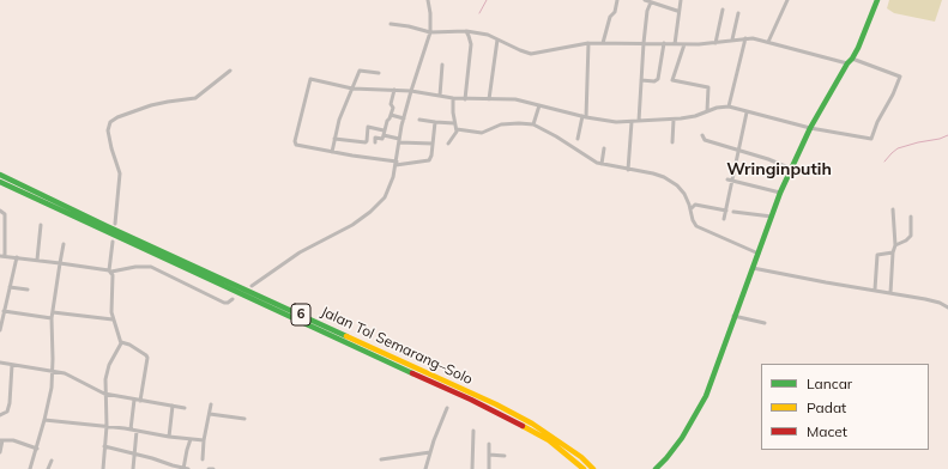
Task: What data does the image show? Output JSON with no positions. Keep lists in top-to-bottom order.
{
  "streets": {
    "main road": ["6", "Jalan Tol Semarang–Solo"]
  },
  "districts": ["Wringinputih"],
  "legend": ["Lancar", "Padat", "Macet"]
}
